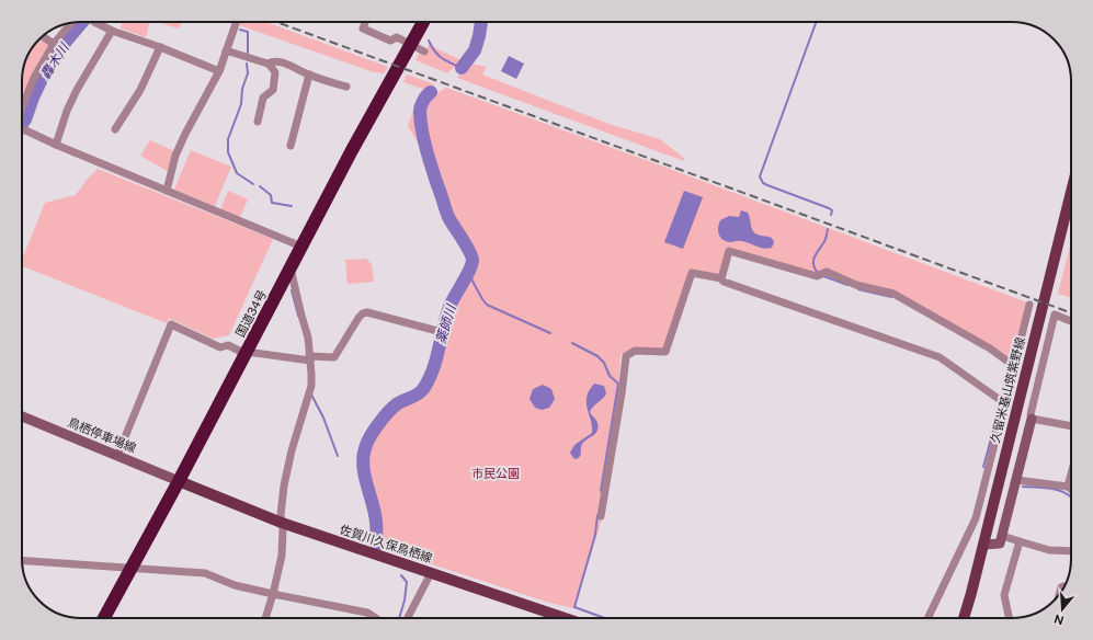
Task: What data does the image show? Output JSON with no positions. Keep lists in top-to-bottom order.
{
  "streets": {
    "highway": ["国道34号"],
    "main road": ["久留米基山筑紫野線", "鳥栖停車場線", "佐賀川久保鳥栖線"]
  },
  "crossings": [
    ["国道34号", "鳥栖停車場線"],
    ["国道34号", "佐賀川久保鳥栖線"],
    ["鳥栖停車場線", "佐賀川久保鳥栖線"]
  ],
  "water": ["轟木川", "薬師川"],
  "parks": ["市民公園"],
  "north": "bottom"
}
